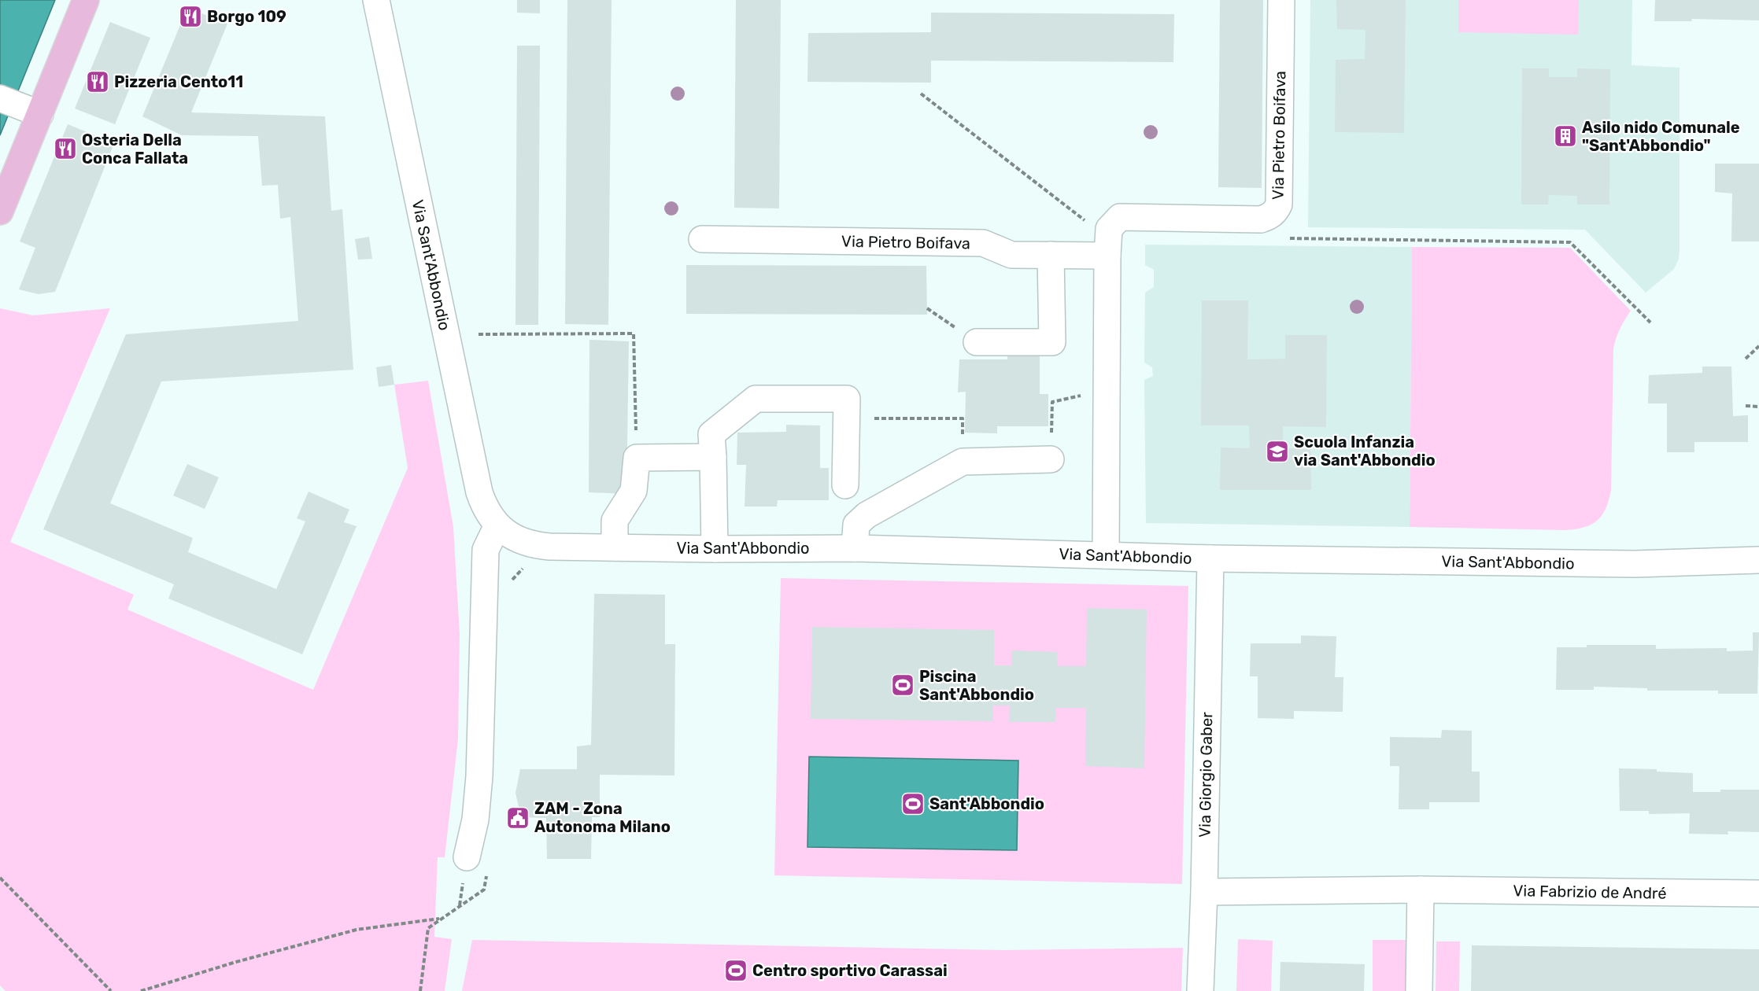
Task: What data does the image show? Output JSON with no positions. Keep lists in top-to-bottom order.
{
  "streets": {
    "street": [
      "Via Pietro Boifava",
      "Via Sant'Abbondio",
      "Via Giorgio Gaber",
      "Via Fabrizio de André"
    ]
  },
  "crossings": [
    ["Via Sant'Abbondio", "Via Giorgio Gaber"],
    ["Via Giorgio Gaber", "Via Fabrizio de André"]
  ],
  "places": {
    "restaurant": ["Borgo 109", "Pizzeria Cento11", "Osteria Della Conca Fallata"],
    "building": ["Asilo nido Comunale \"Sant'Abbondio\""],
    "school or university": ["Scuola Infanzia via Sant'Abbondio"],
    "sports": ["Piscina Sant'Abbondio", "Sant'Abbondio", "Centro sportivo Carassai"],
    "public building": ["ZAM - Zona Autonoma Milano"]
  }
}
